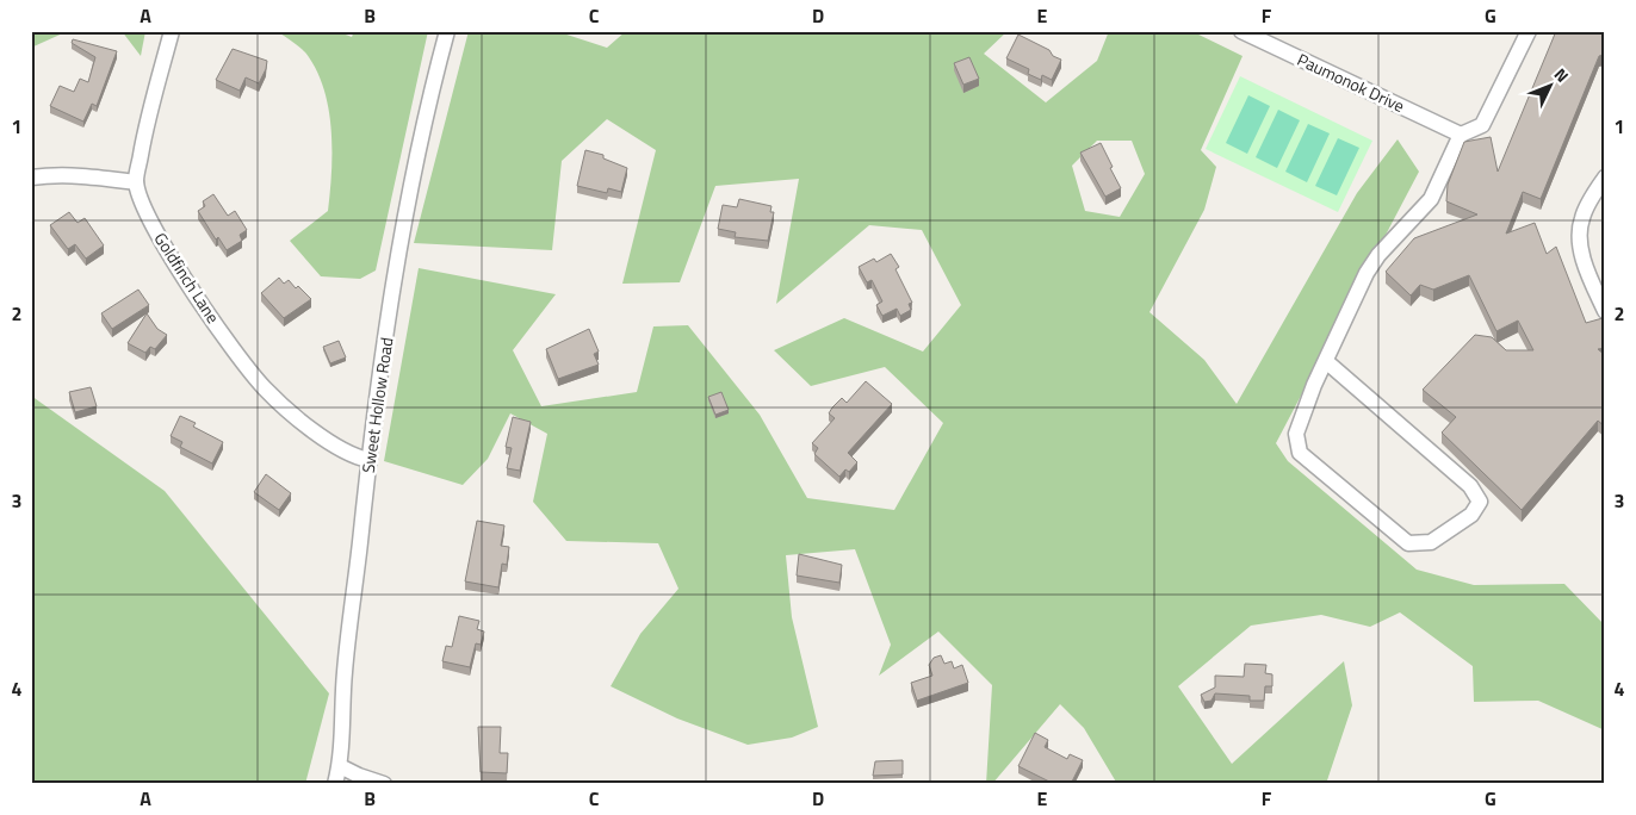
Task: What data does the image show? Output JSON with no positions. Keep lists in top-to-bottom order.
{
  "streets": {
    "street": ["Paumonok Drive", "Goldfinch Lane", "Sweet Hollow Road"]
  },
  "crossings": [
    ["Goldfinch Lane", "Sweet Hollow Road"]
  ],
  "north": "top right",
  "grid": {
    "columns": [
      "A",
      "B",
      "C",
      "D",
      "E",
      "F",
      "G"
    ],
    "rows": [
      "1",
      "2",
      "3",
      "4"
    ]
  }
}
